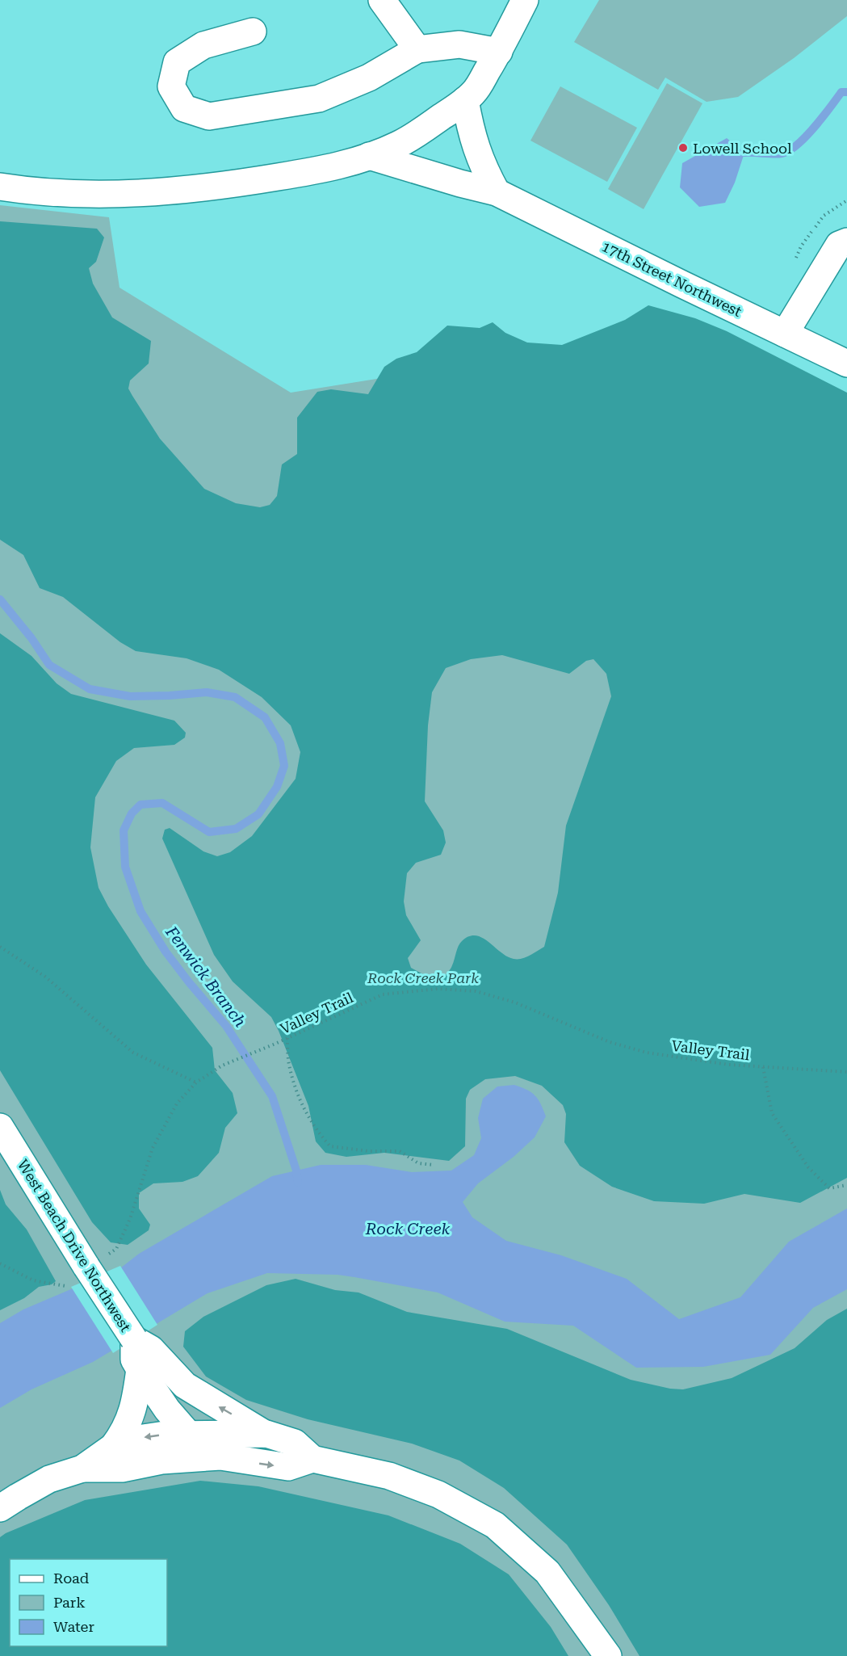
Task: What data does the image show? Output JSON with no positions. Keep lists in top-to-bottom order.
{
  "streets": {
    "street": ["17th Street Northwest", "West Beach Drive Northwest"],
    "path": ["Valley Trail"]
  },
  "crossings": [
    ["Valley Trail", "West Beach Drive Northwest"]
  ],
  "water": ["Fenwick Branch", "Rock Creek"],
  "parks": ["Rock Creek Park"],
  "places": ["Lowell School"],
  "legend": ["Road", "Park", "Water"]
}
